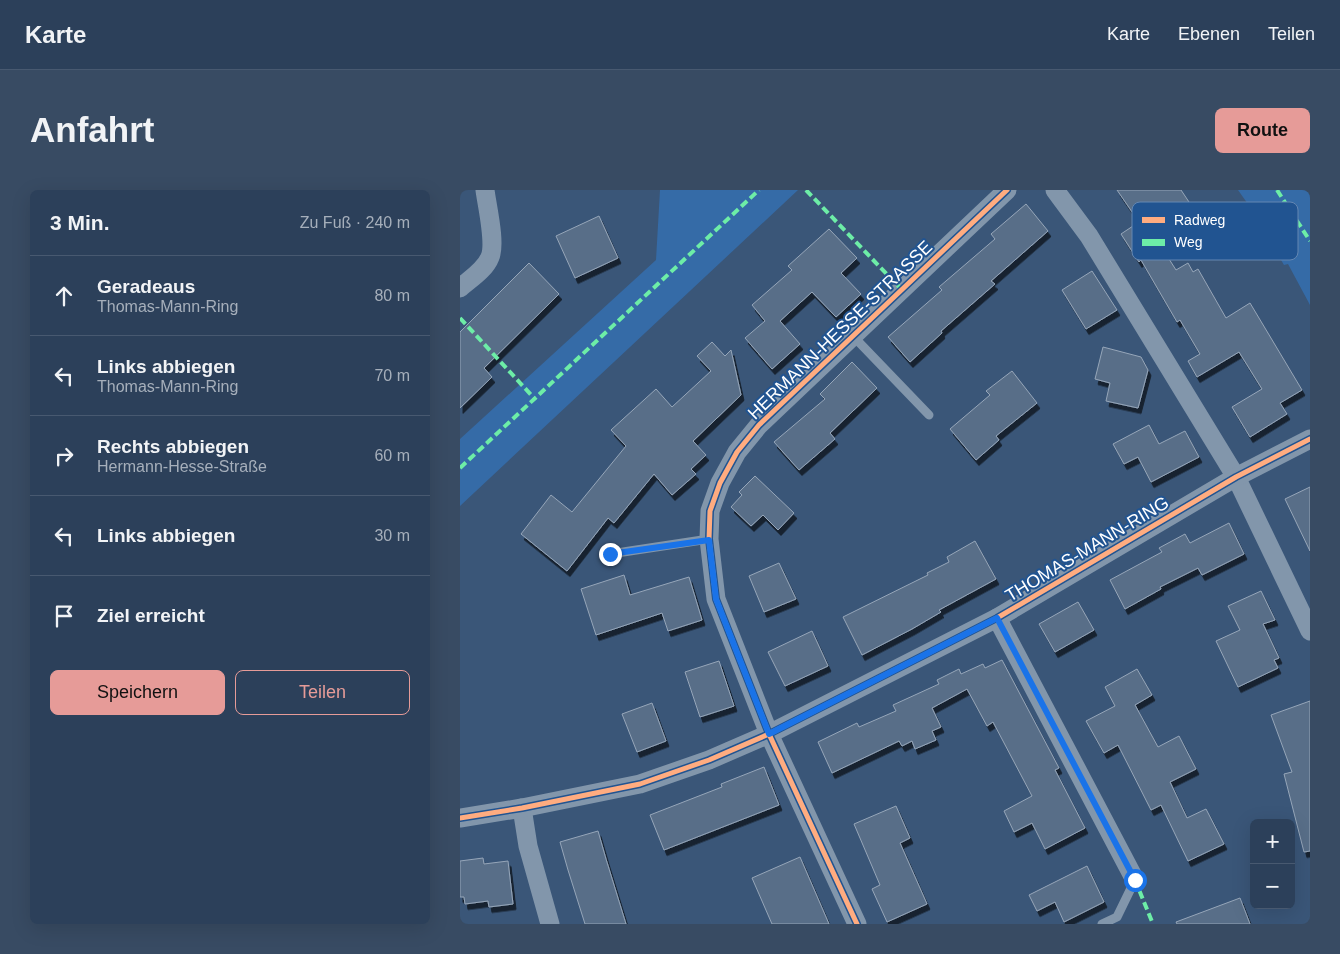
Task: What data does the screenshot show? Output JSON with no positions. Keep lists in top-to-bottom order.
{
  "streets": {
    "street": ["HERMANN-HESSE-STRASSE", "THOMAS-MANN-RING"]
  },
  "crossings": [
    ["HERMANN-HESSE-STRASSE", "THOMAS-MANN-RING"]
  ],
  "legend": ["Radweg", "Weg"],
  "page": {
    "header": "Karte",
    "nav": ["Karte", "Ebenen", "Teilen"],
    "buttons": [
      "Route",
      ["Speichern", "Teilen"]
    ],
    "title": "Anfahrt",
    "heading": ["3 Min.", "Zu Fuß · 240 m"],
    "list": [
      ["Geradeaus", "Thomas-Mann-Ring", "80 m"],
      ["Links abbiegen", "Thomas-Mann-Ring", "70 m"],
      ["Rechts abbiegen", "Hermann-Hesse-Straße", "60 m"],
      ["Links abbiegen", "30 m"],
      "Ziel erreicht"
    ],
    "map_buttons": ["+", "−"]
  }
}
